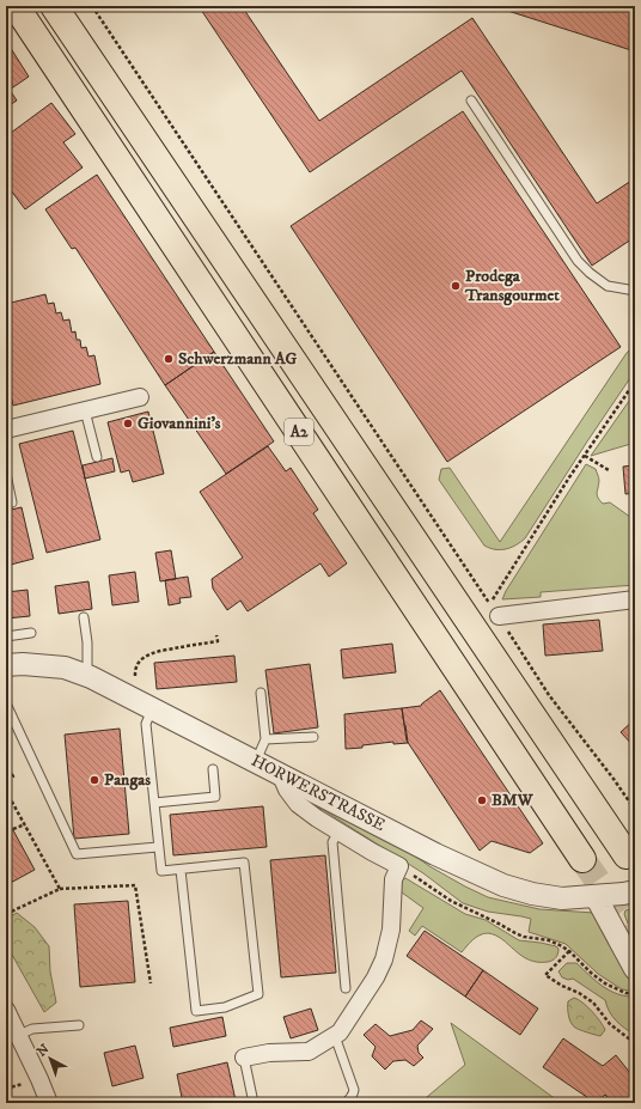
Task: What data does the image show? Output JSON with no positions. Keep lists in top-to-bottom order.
{
  "streets": {
    "highway": ["A2"],
    "street": ["HORWERSTRASSE"]
  },
  "places": [
    "Prodega Transgourmet",
    "Schwerzmann AG",
    "Giovannini's",
    "Pangas",
    "BMW"
  ],
  "north": "top left"
}
